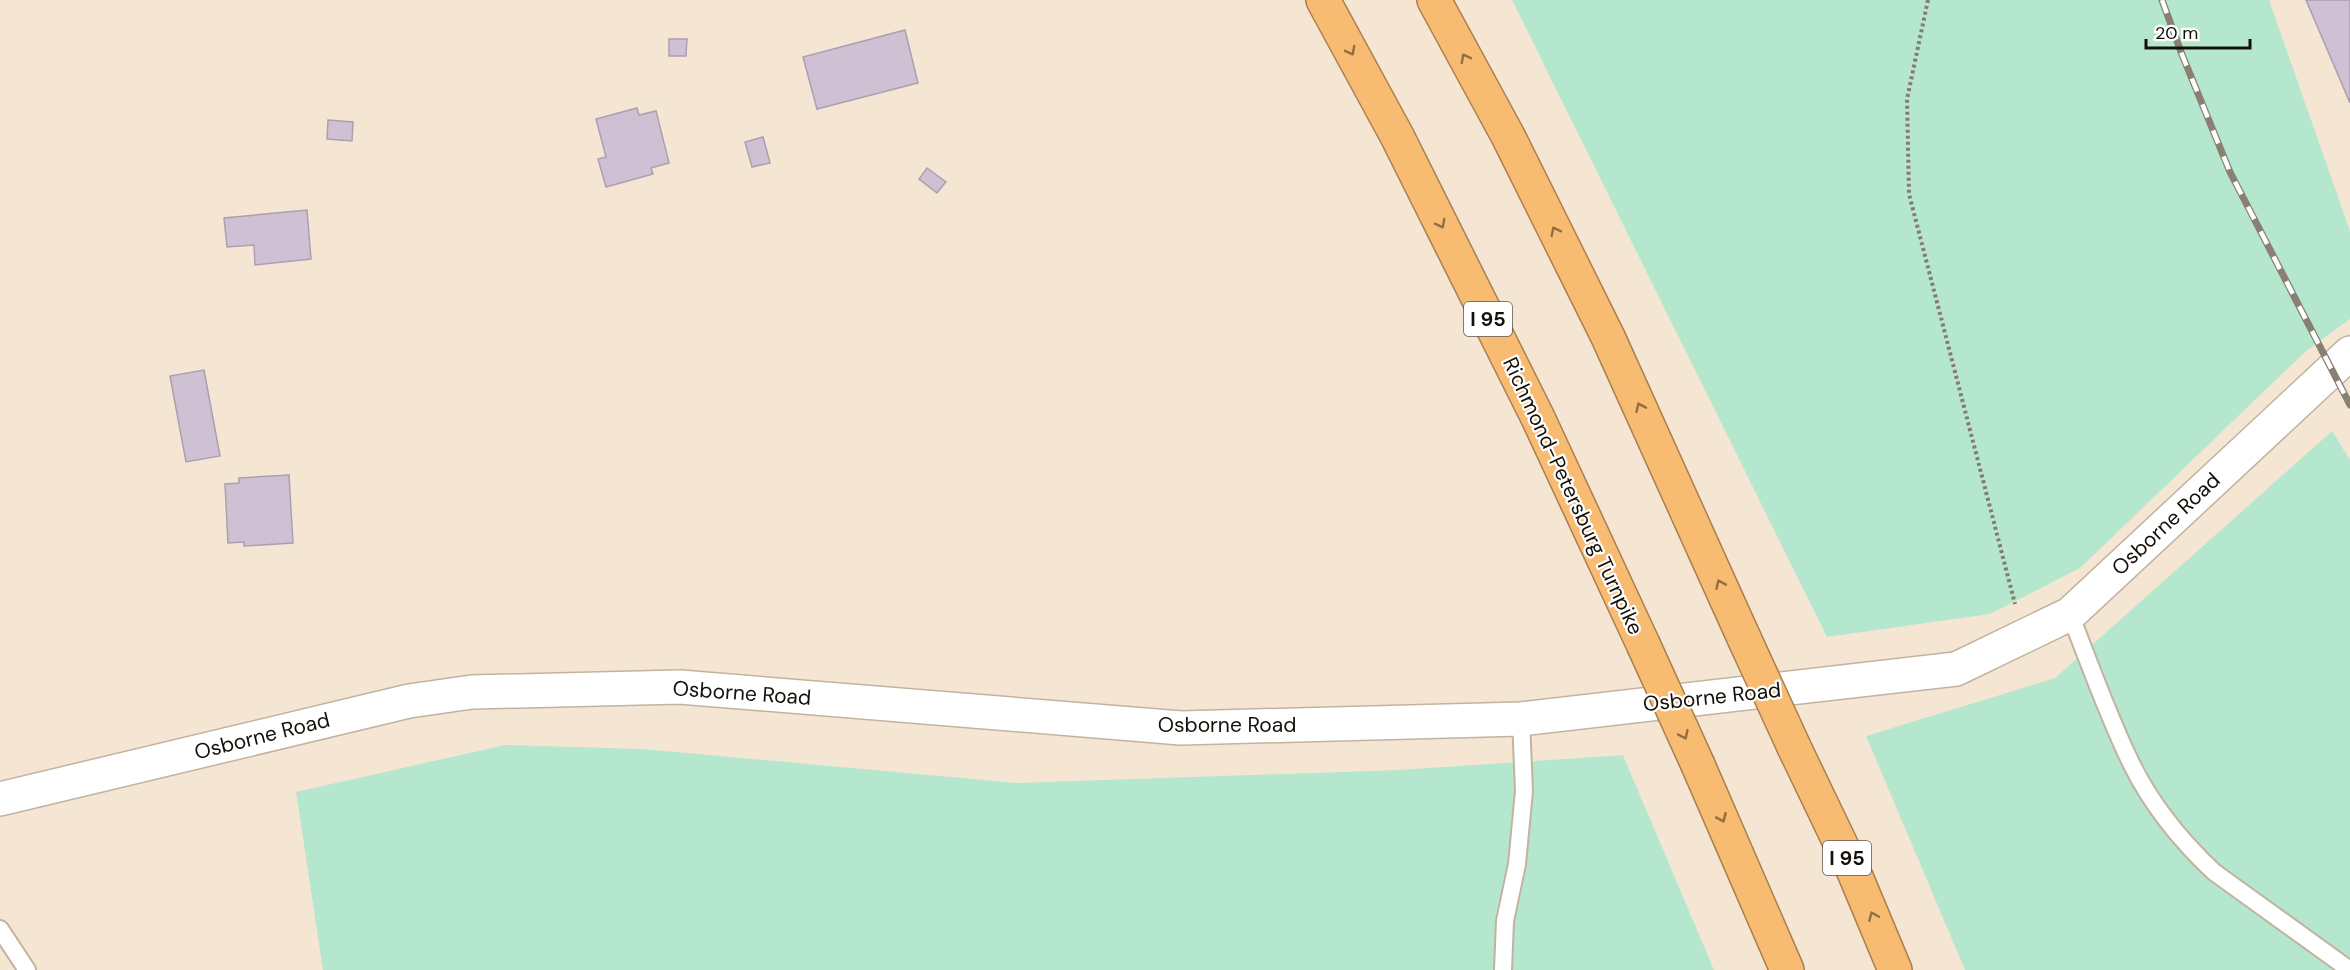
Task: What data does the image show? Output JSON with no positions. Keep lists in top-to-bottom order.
{
  "streets": {
    "highway": ["I 95", "Richmond-Petersburg Turnpike"],
    "street": ["Osborne Road"]
  },
  "scale_bar": "20 m"
}
